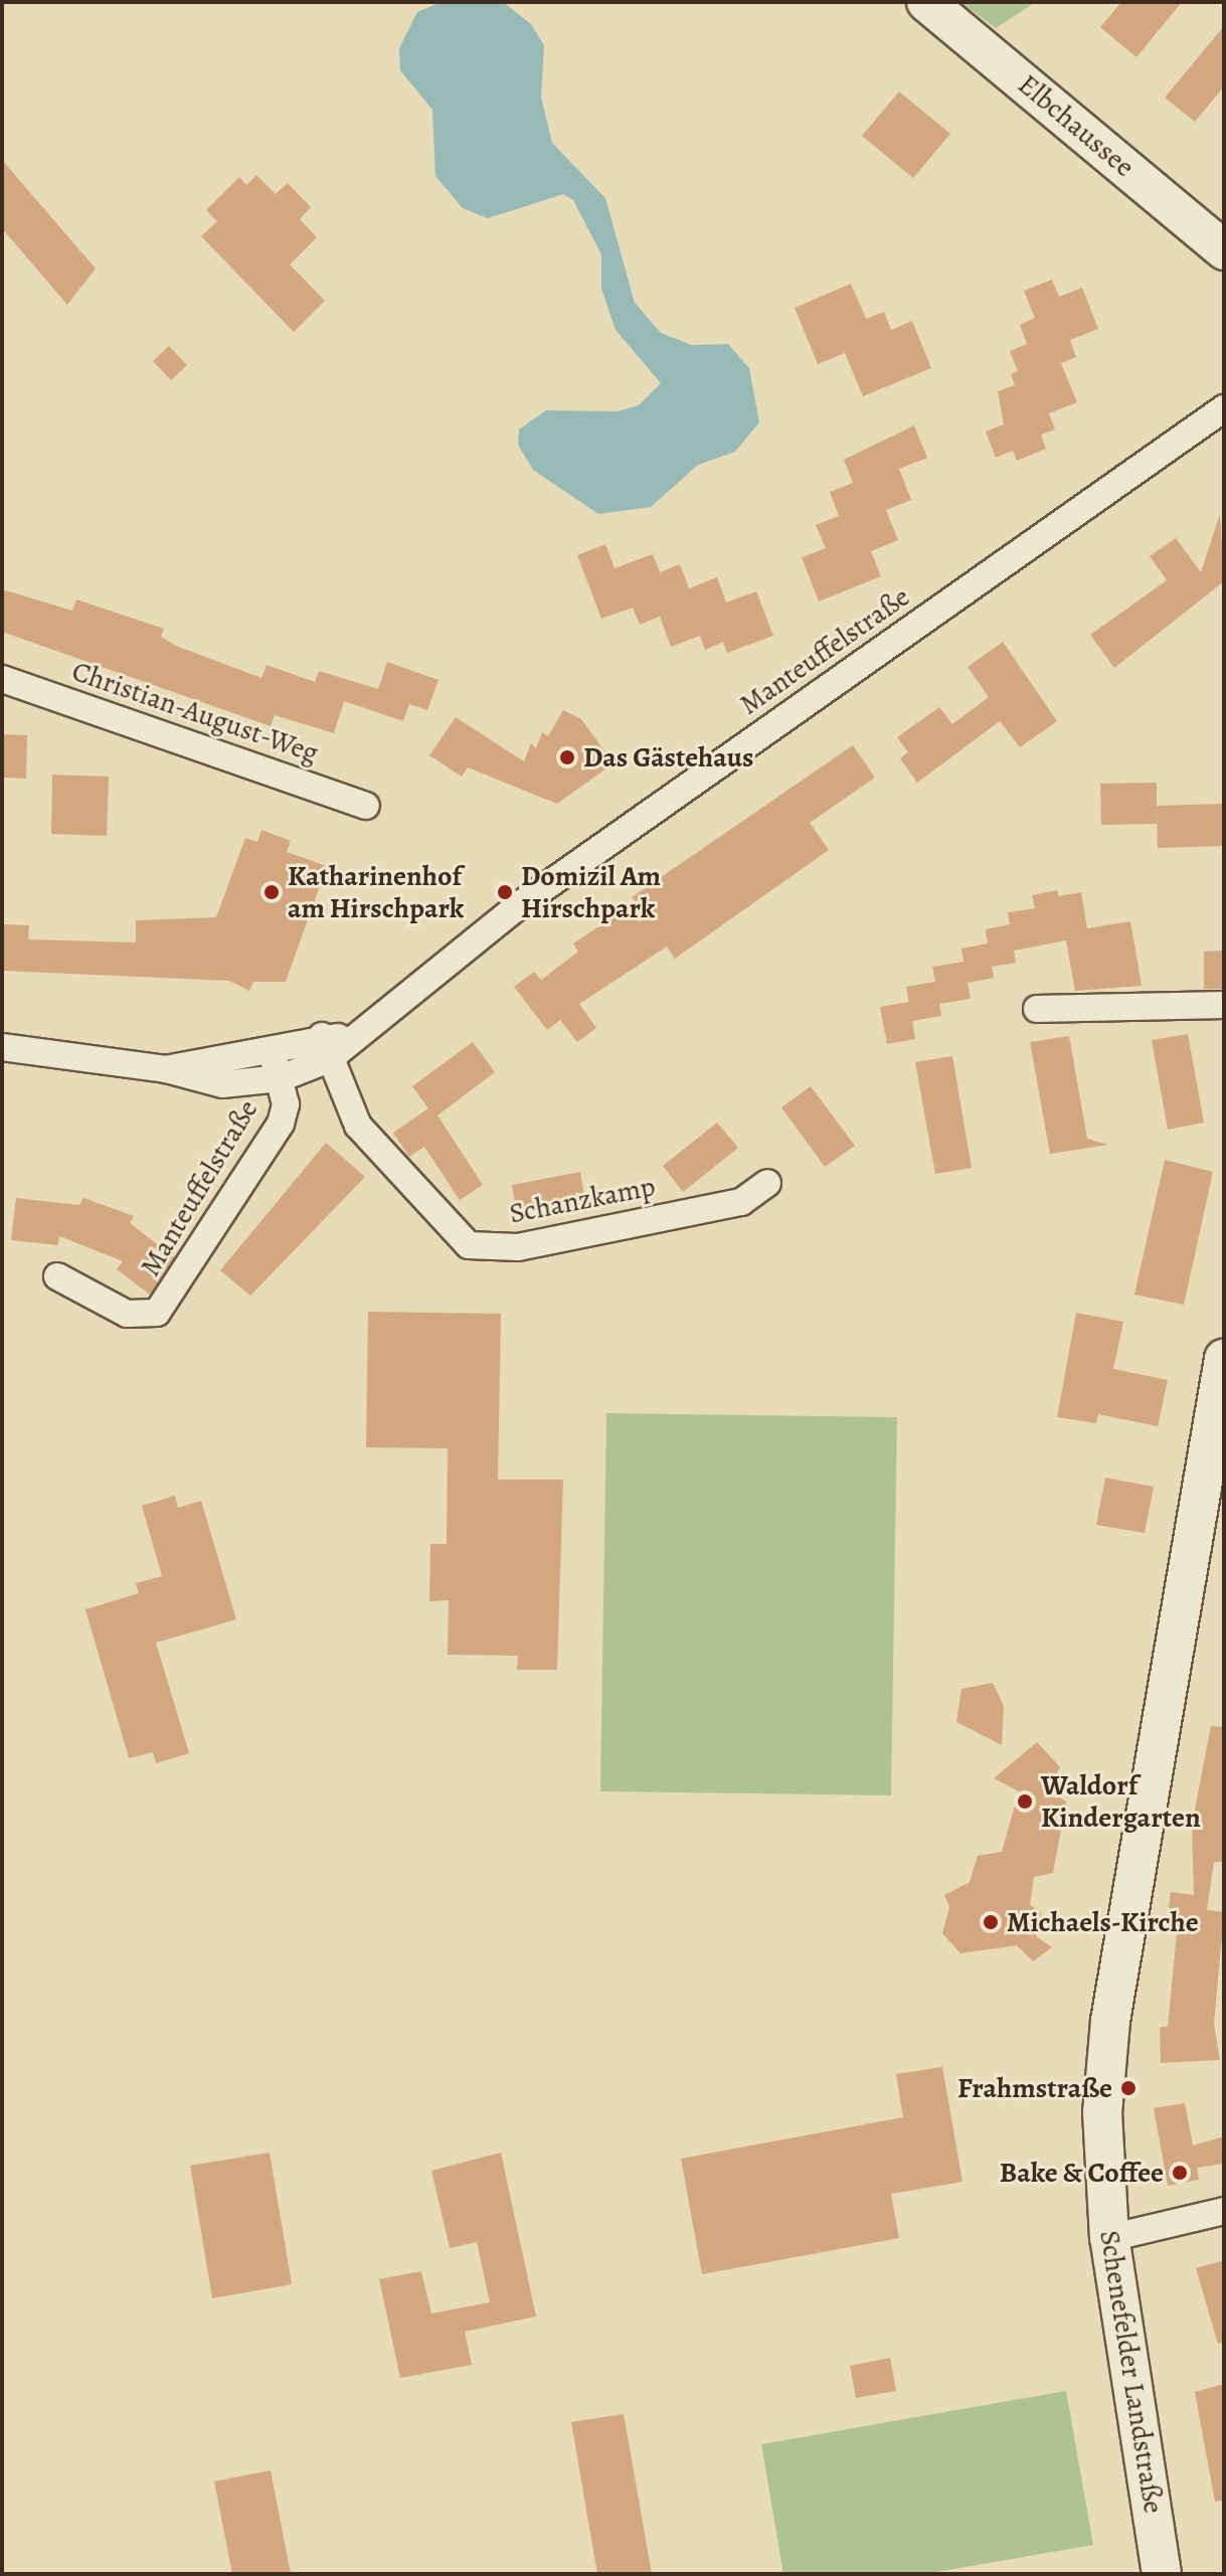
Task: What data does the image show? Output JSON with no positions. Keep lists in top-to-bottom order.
{
  "streets": {
    "main road": ["Elbchaussee", "Schenefelder Landstraße"],
    "street": ["Manteuffelstraße", "Christian-August-Weg", "Schanzkamp"]
  },
  "crossings": [
    ["Manteuffelstraße", "Schanzkamp"]
  ],
  "places": [
    "Das Gästehaus",
    "Katharinenhof am Hirschpark",
    "Domizil Am Hirschpark",
    "Waldorf Kindergarten",
    "Michaels-Kirche",
    "Frahmstraße",
    "Bake & Coffee"
  ]
}
